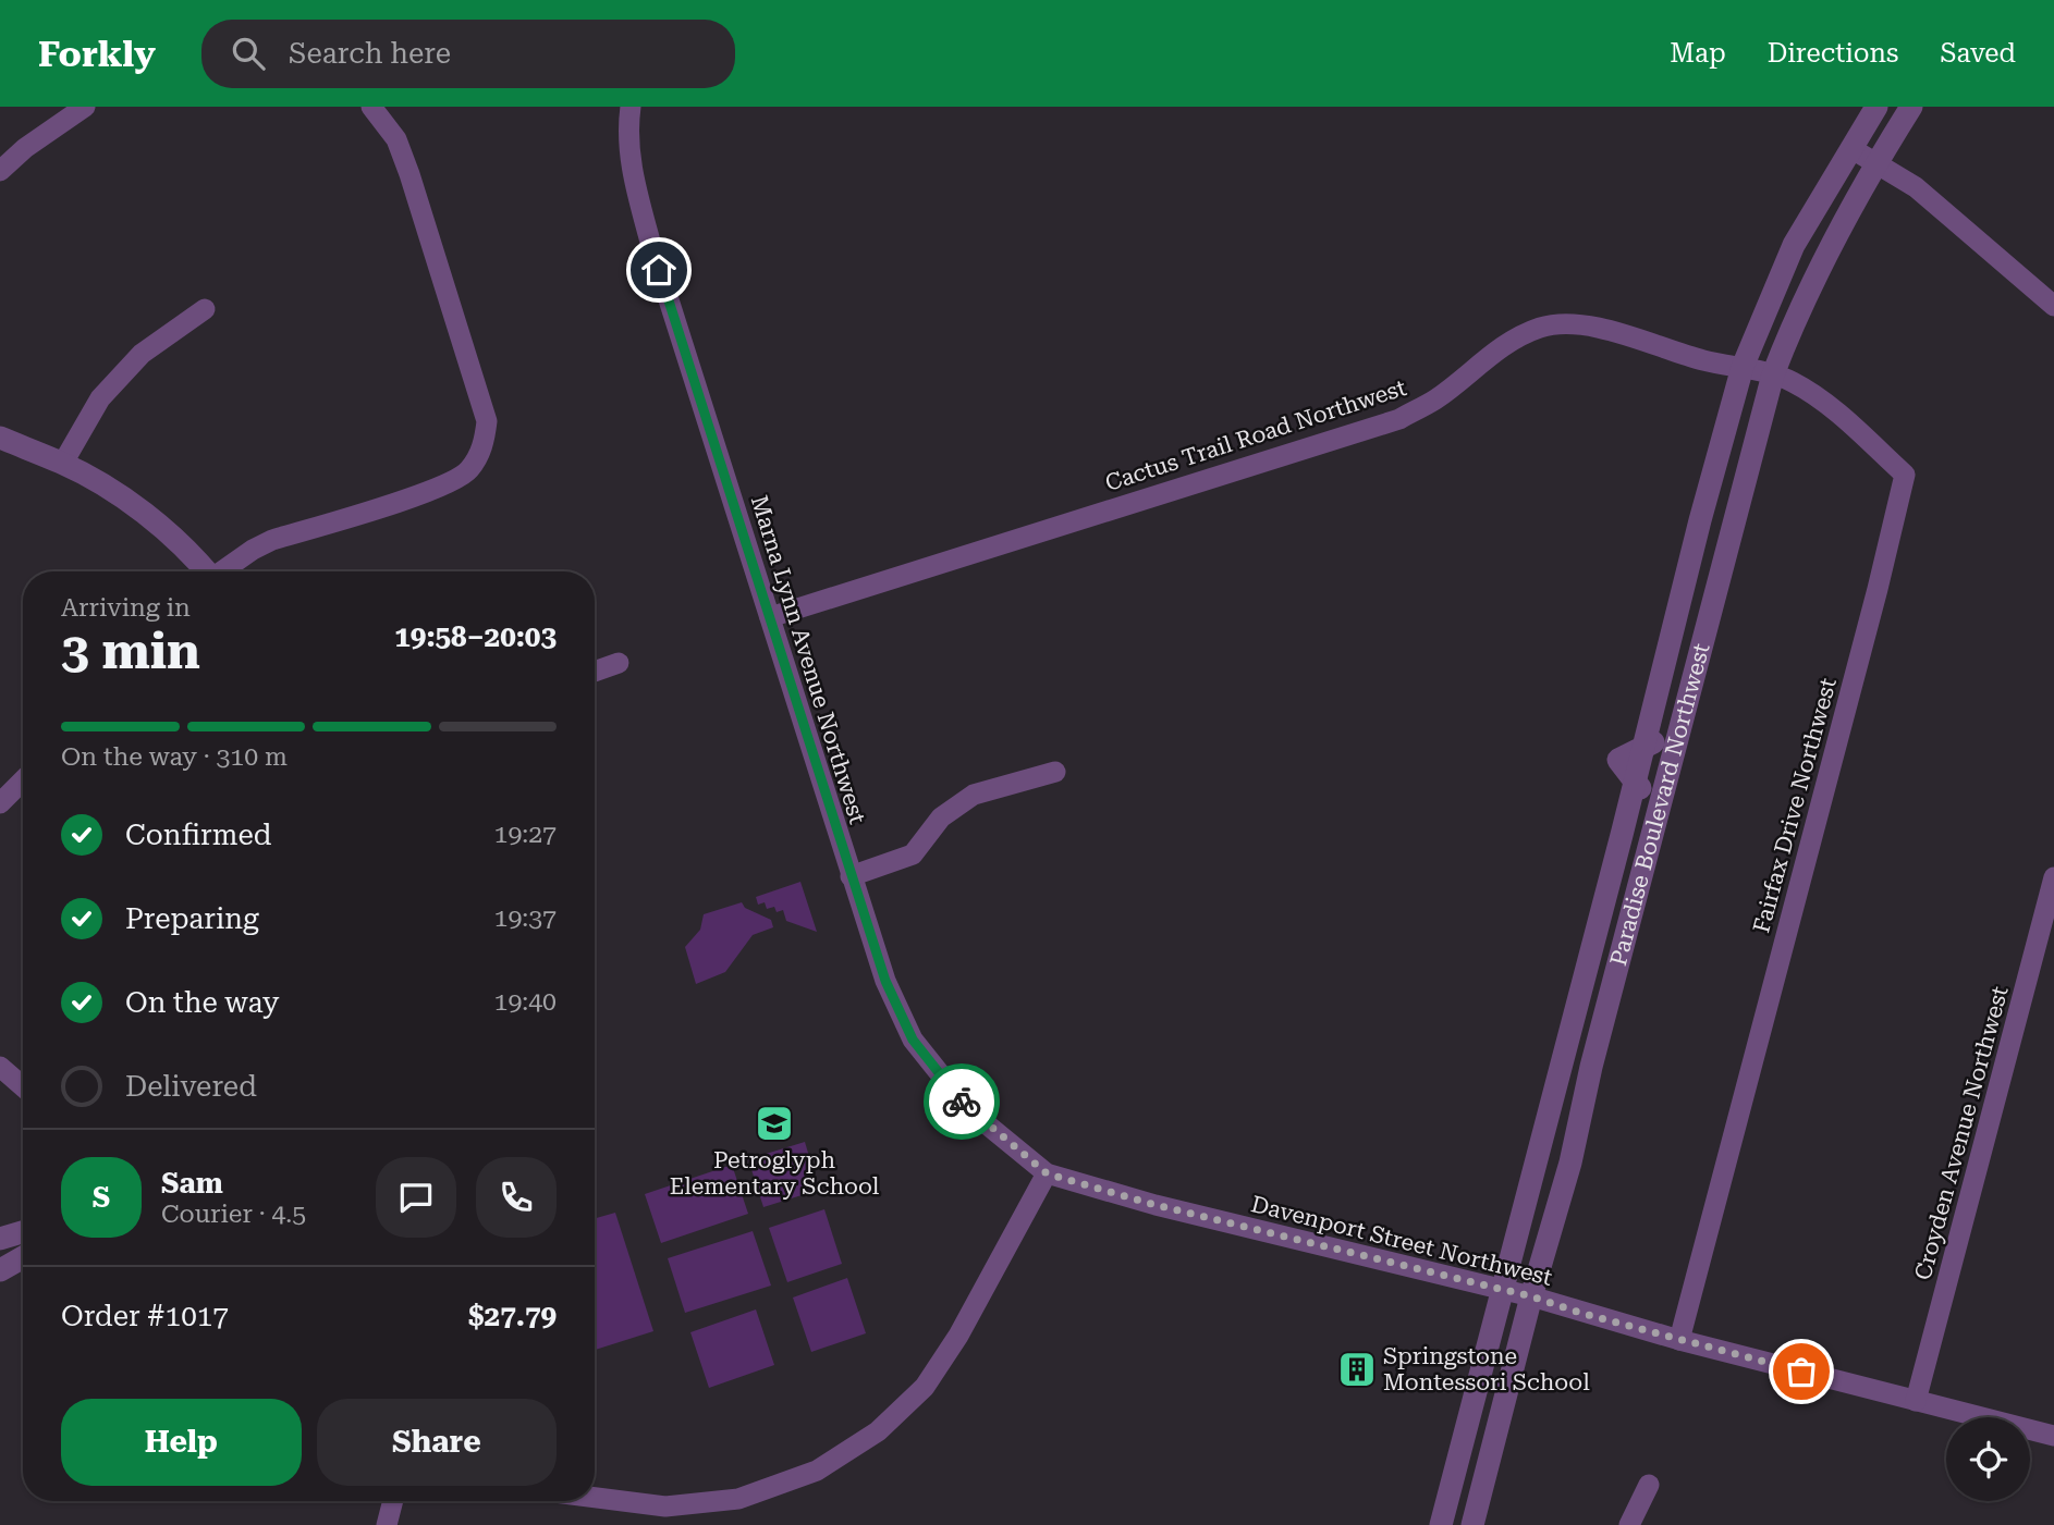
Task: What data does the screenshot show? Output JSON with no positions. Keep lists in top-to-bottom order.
{
  "streets": {
    "street": [
      "Cactus Trail Road Northwest",
      "Marna Lynn Avenue Northwest",
      "Paradise Boulevard Northwest",
      "Fairfax Drive Northwest",
      "Croyden Avenue Northwest",
      "Davenport Street Northwest"
    ]
  },
  "crossings": [
    ["Cactus Trail Road Northwest", "Marna Lynn Avenue Northwest"],
    ["Cactus Trail Road Northwest", "Paradise Boulevard Northwest"],
    ["Cactus Trail Road Northwest", "Fairfax Drive Northwest"],
    ["Marna Lynn Avenue Northwest", "Davenport Street Northwest"],
    ["Paradise Boulevard Northwest", "Fairfax Drive Northwest"],
    ["Paradise Boulevard Northwest", "Davenport Street Northwest"],
    ["Fairfax Drive Northwest", "Davenport Street Northwest"],
    ["Croyden Avenue Northwest", "Davenport Street Northwest"]
  ],
  "places": {
    "school or university": ["Petroglyph Elementary School"],
    "building": ["Springstone Montessori School"]
  },
  "page": {
    "header": "Forkly",
    "search": "Search here",
    "nav": ["Map", "Directions", "Saved"],
    "heading": ["3 min", "Arriving in", "19:58–20:03"],
    "panel": [
      "Sam",
      "Courier · 4.5",
      "Order #1017",
      "$27.79"
    ],
    "bar": "On the way · 310 m",
    "list": [
      ["Confirmed", "19:27"],
      ["Preparing", "19:37"],
      ["On the way", "19:40"],
      "Delivered"
    ],
    "round": "S",
    "buttons": ["Help", "Share"]
  }
}
